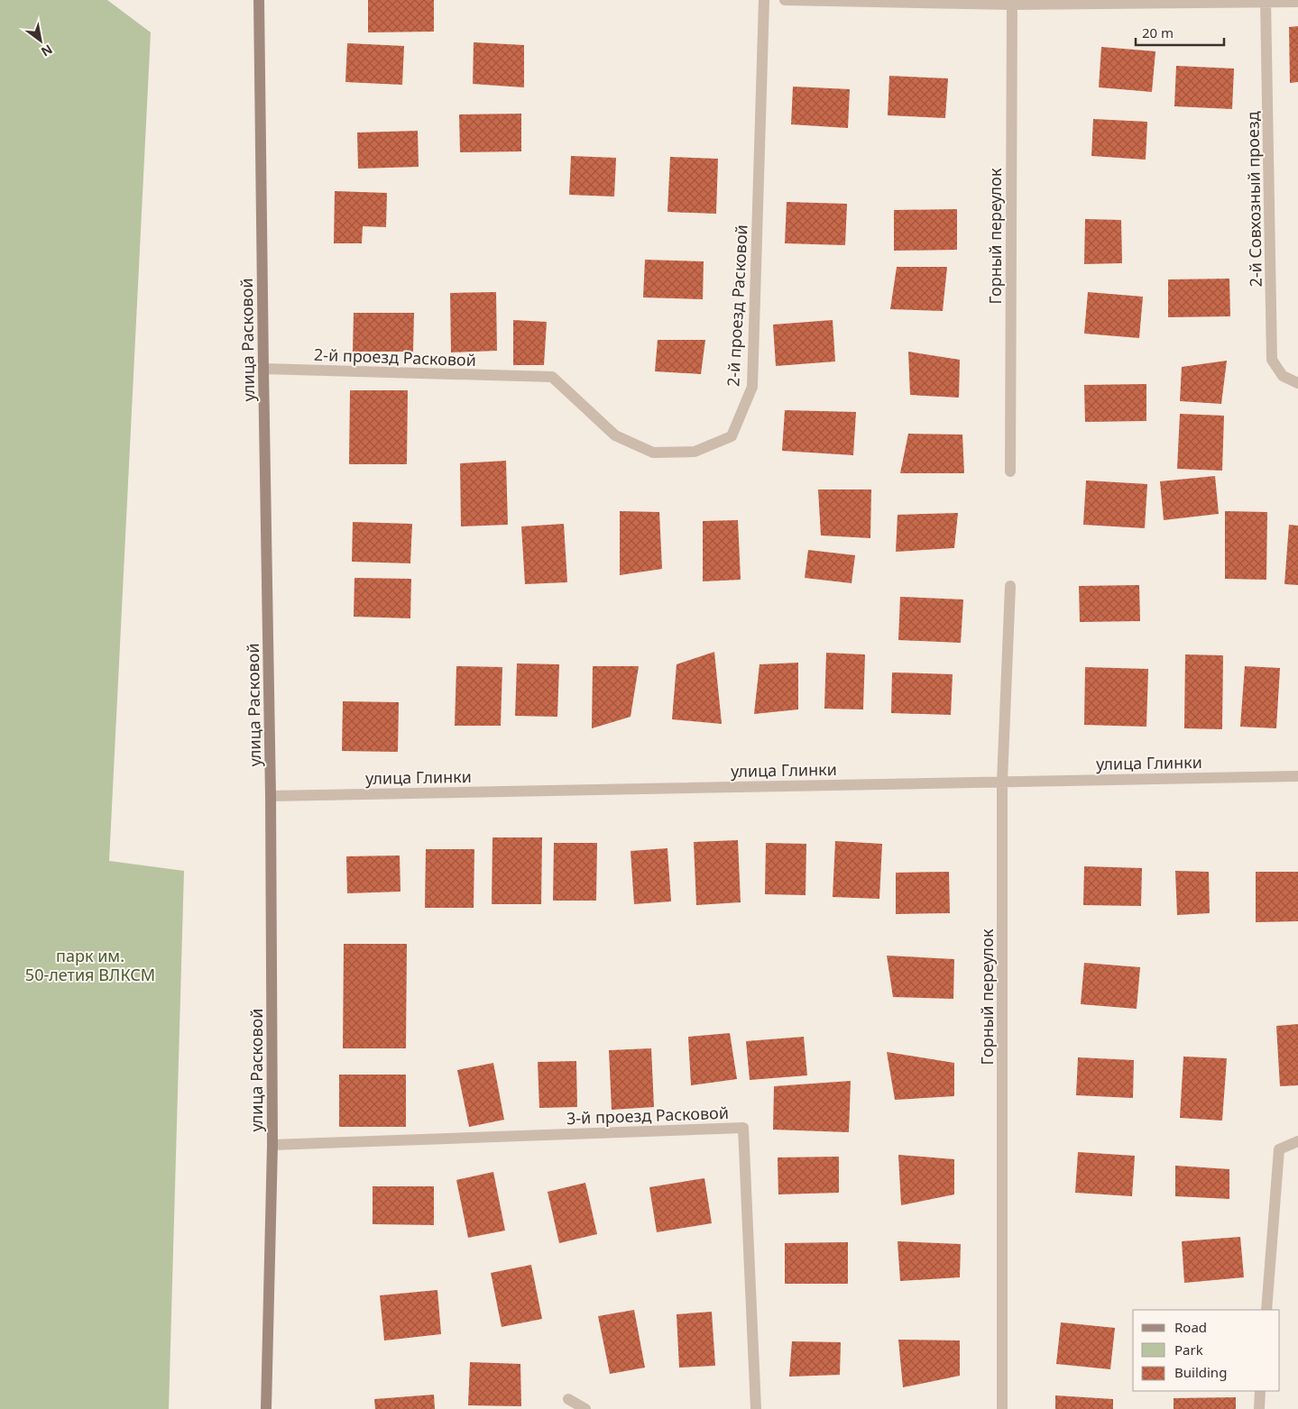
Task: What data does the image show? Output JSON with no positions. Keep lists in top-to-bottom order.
{
  "streets": {
    "street": [
      "2-й Совхозный проезд",
      "Горный переулок",
      "2-й проезд Расковой",
      "улица Расковой",
      "улица Глинки",
      "3-й проезд Расковой"
    ]
  },
  "crossings": [
    ["Горный переулок", "улица Глинки"],
    ["2-й проезд Расковой", "улица Расковой"],
    ["улица Расковой", "улица Глинки"],
    ["улица Расковой", "3-й проезд Расковой"]
  ],
  "parks": ["парк им. 50-летия ВЛКСМ"],
  "legend": ["Road", "Park", "Building"],
  "scale_bar": "20 m",
  "north": "bottom right"
}
